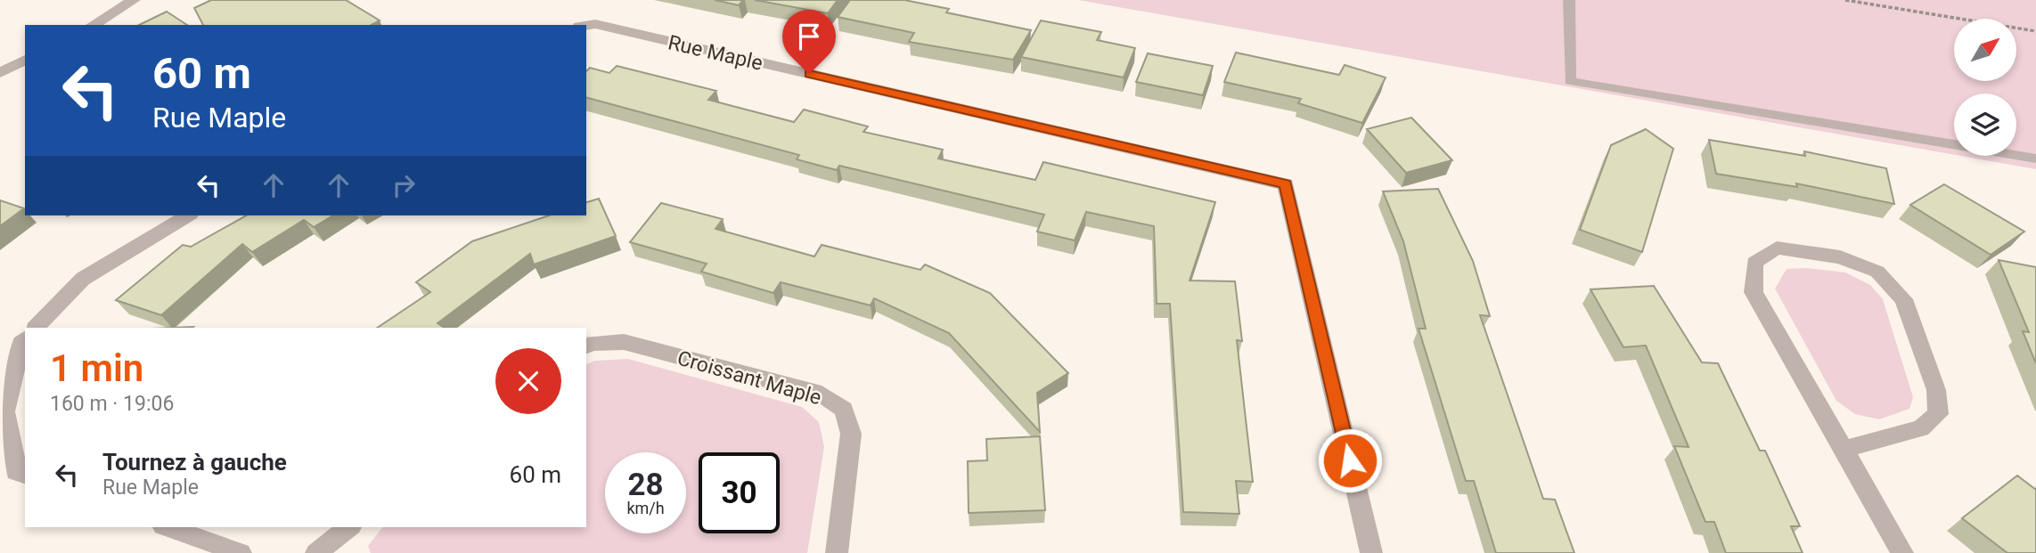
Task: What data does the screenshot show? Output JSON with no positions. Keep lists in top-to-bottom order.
{
  "streets": {
    "street": ["Rue Maple", "Croissant Maple"]
  },
  "north": "top right",
  "page": {
    "turn": ["60 m", "Rue Maple"],
    "heading": ["1 min", "160 m · 19:06"],
    "list": [
      {
        "name": "Tournez à gauche",
        "note": "Rue Maple",
        "value": "60 m"
      }
    ],
    "speed": "28 km/h",
    "limit": "30"
  }
}
